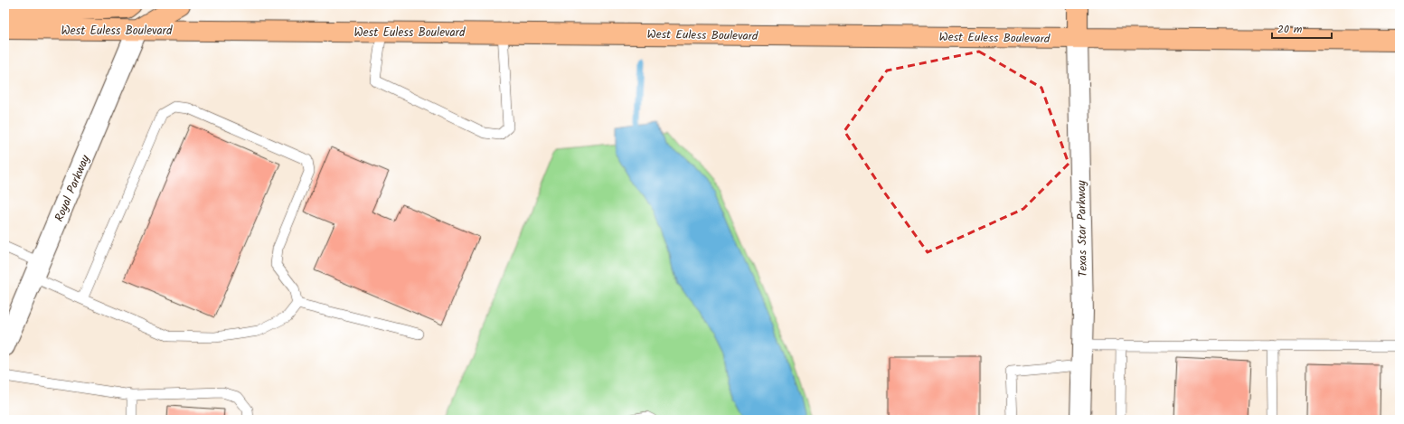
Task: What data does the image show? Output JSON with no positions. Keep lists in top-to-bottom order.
{
  "streets": {
    "main road": ["West Euless Boulevard"],
    "street": ["Royal Parkway", "Texas Star Parkway"]
  },
  "crossings": [
    ["West Euless Boulevard", "Royal Parkway"],
    ["West Euless Boulevard", "Texas Star Parkway"]
  ],
  "scale_bar": "20 m"
}
